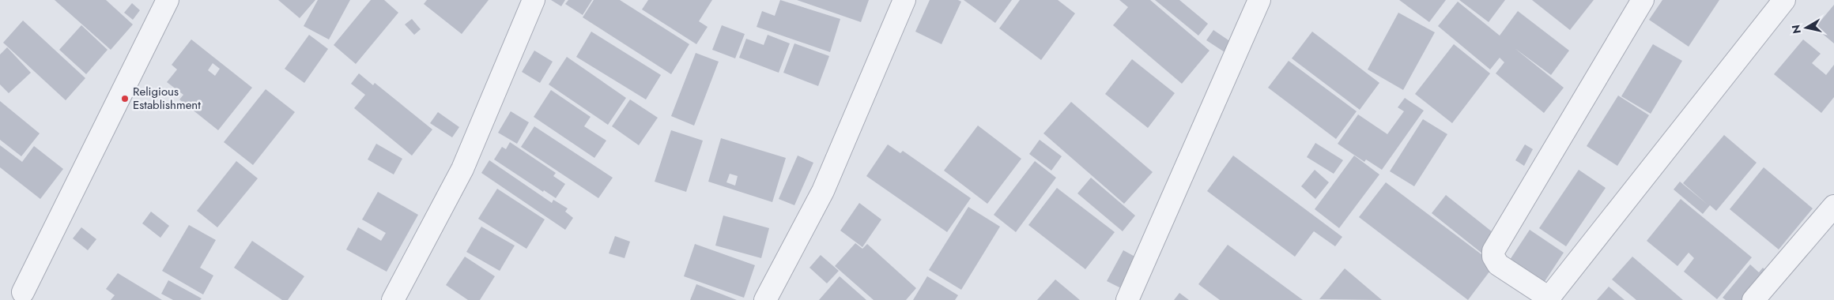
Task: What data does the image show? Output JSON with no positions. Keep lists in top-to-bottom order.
{
  "places": ["Religious Establishment"],
  "north": "left"
}
